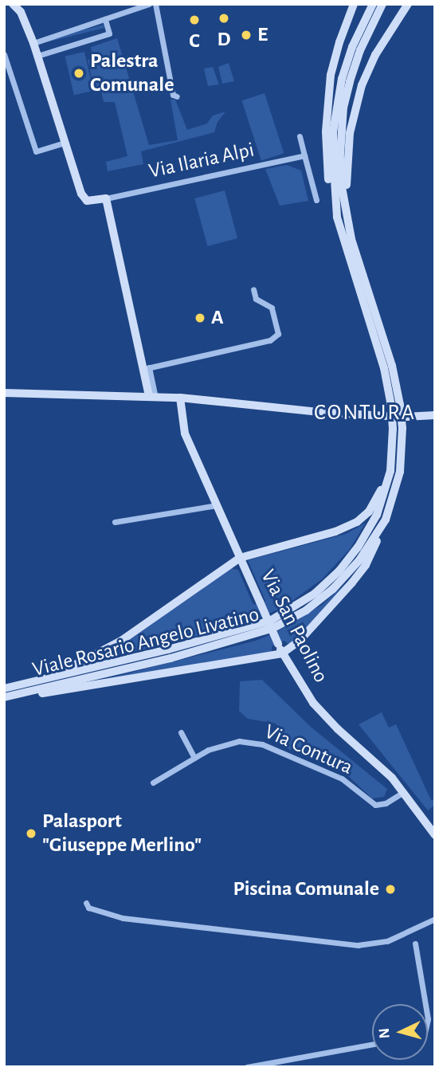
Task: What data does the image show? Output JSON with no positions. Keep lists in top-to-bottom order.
{
  "streets": {
    "street": [
      "Via Ilaria Alpi",
      "Via San Paolino",
      "Viale Rosario Angelo Livatino",
      "Via Contura"
    ]
  },
  "crossings": [
    ["Via San Paolino", "Via Contura"]
  ],
  "districts": ["CONTURA"],
  "places": [
    "D",
    "C",
    "E",
    "Palestra Comunale",
    "A",
    "Palasport \"Giuseppe Merlino\"",
    "Piscina Comunale"
  ],
  "north": "left"
}
